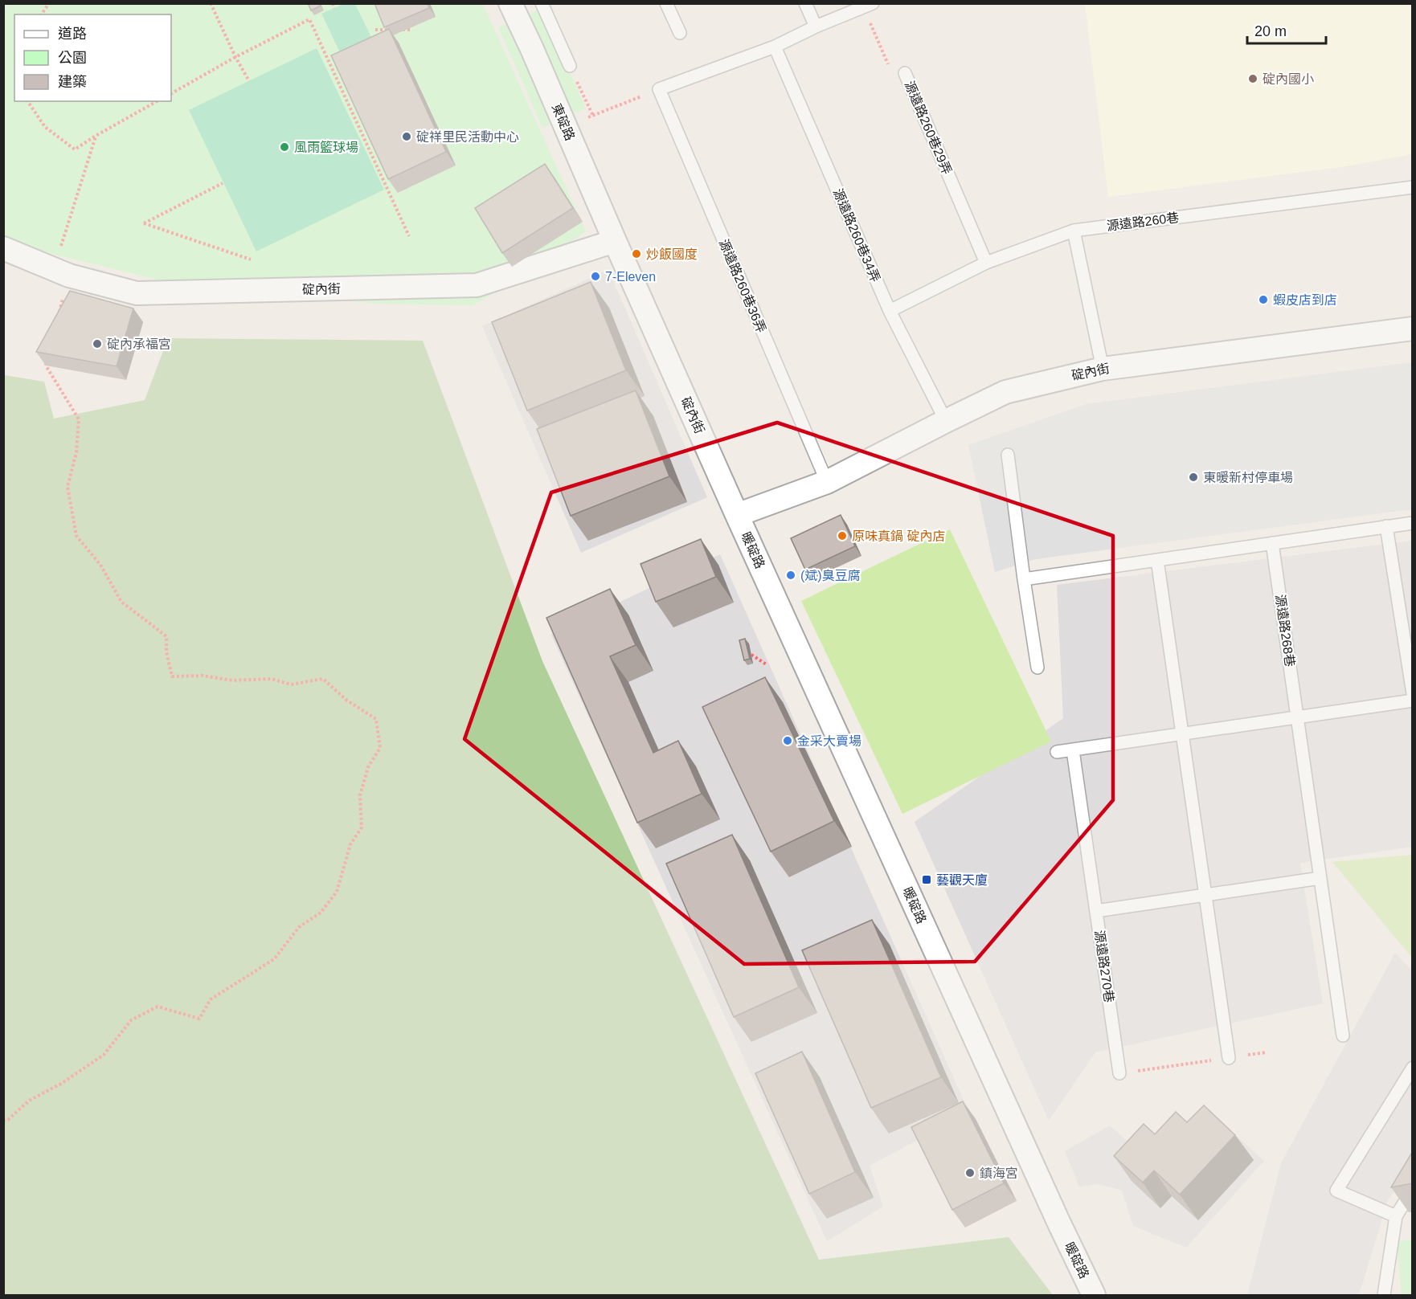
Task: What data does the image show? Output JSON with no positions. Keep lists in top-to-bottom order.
{
  "streets": {
    "street": ["東碇路", "碇內街", "暖碇路"],
    "lane": [
      "源遠路260巷29弄",
      "源遠路260巷",
      "源遠路260巷34弄",
      "源遠路260巷36弄",
      "源遠路268巷",
      "源遠路270巷"
    ]
  },
  "crossings": [
    ["東碇路", "碇內街"],
    ["源遠路260巷29弄", "源遠路260巷"],
    ["源遠路260巷", "源遠路260巷34弄"],
    ["源遠路260巷34弄", "碇內街"],
    ["源遠路260巷36弄", "碇內街"],
    ["碇內街", "暖碇路"]
  ],
  "places": {
    "other": [
      "碇內國小",
      "碇祥里民活動中心",
      "風雨籃球場",
      "炒飯國度",
      "7-Eleven",
      "蝦皮店到店",
      "碇內承福宮",
      "東暖新村停車場",
      "原味真鍋 碇內店",
      "(斌)臭豆腐",
      "金采大賣場",
      "鎮海宮"
    ],
    "transit": ["藝觀天廈"]
  },
  "legend": ["道路", "公園", "建築"],
  "scale_bar": "20 m"
}
